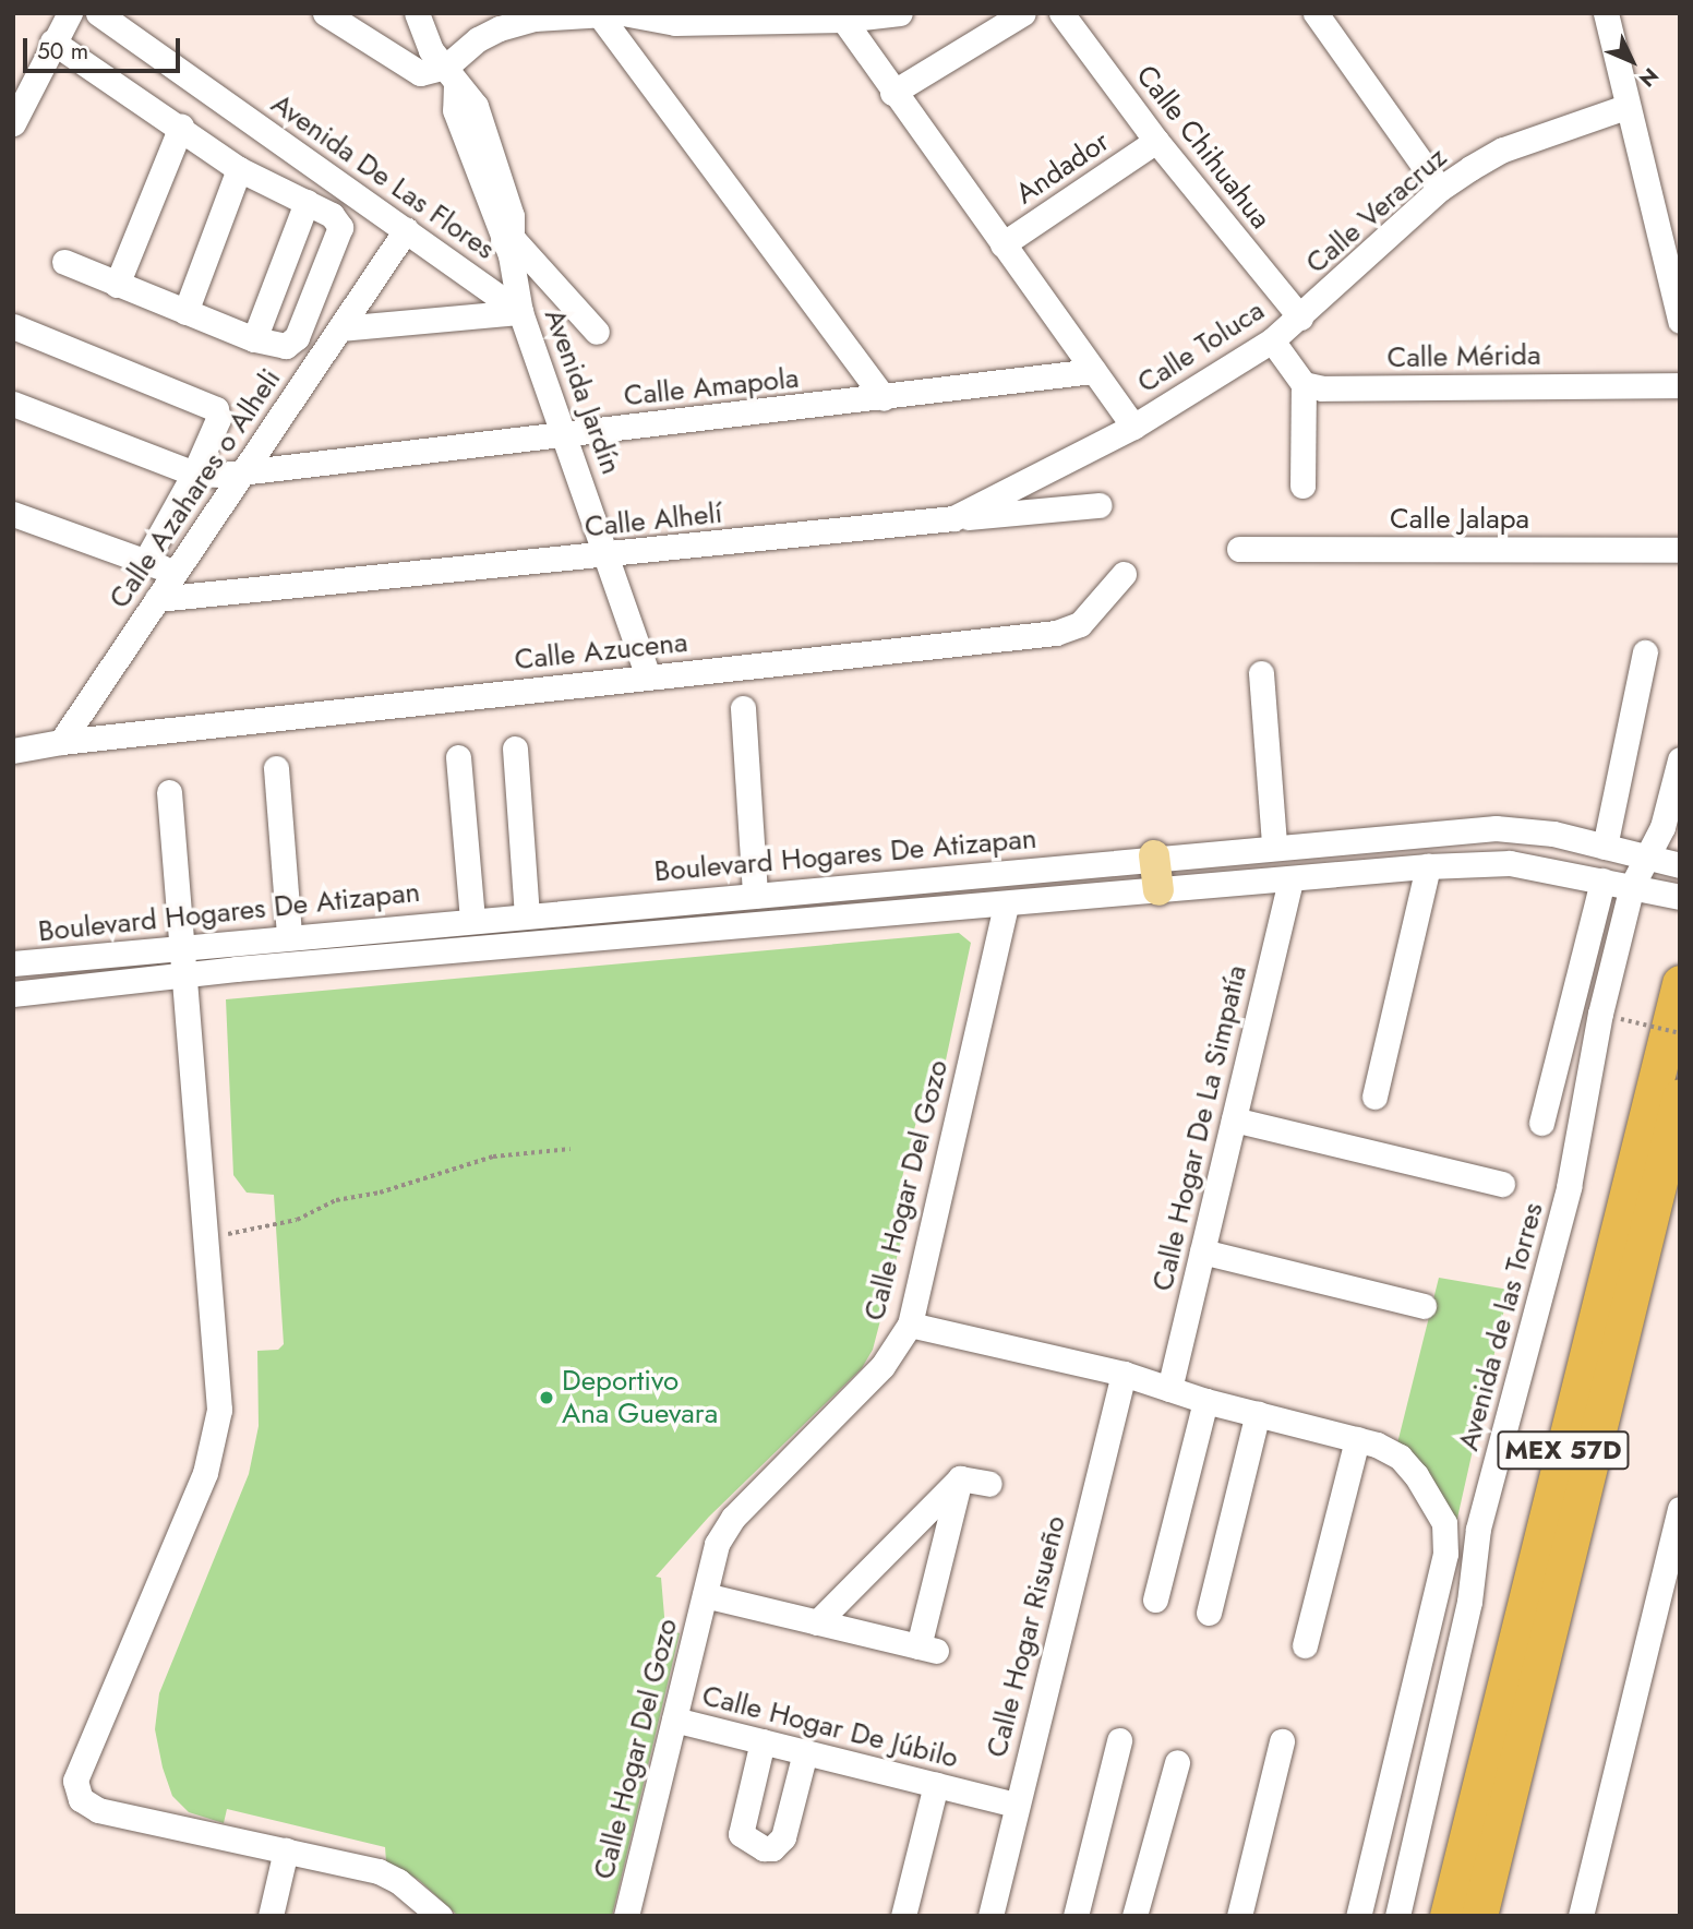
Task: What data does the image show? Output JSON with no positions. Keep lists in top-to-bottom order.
{
  "streets": {
    "highway": ["MEX 57D"],
    "street": [
      "Calle Chihuahua",
      "Andador",
      "Avenida De Las Flores",
      "Calle Veracruz",
      "Calle Toluca",
      "Calle Mérida",
      "Calle Amapola",
      "Avenida Jardín",
      "Calle Azahares o Alheli",
      "Calle Jalapa",
      "Calle Alhelí",
      "Calle Azucena",
      "Boulevard Hogares De Atizapan",
      "Calle Hogar De La Simpatía",
      "Calle Hogar Del Gozo",
      "Avenida de las Torres",
      "Calle Hogar Risueño",
      "Calle Hogar De Júbilo"
    ]
  },
  "crossings": [
    ["Calle Chihuahua", "Andador"],
    ["Calle Chihuahua", "Calle Veracruz"],
    ["Calle Chihuahua", "Calle Toluca"],
    ["Avenida De Las Flores", "Avenida Jardín"],
    ["Avenida De Las Flores", "Calle Azahares o Alheli"],
    ["Calle Veracruz", "Calle Toluca"],
    ["Calle Toluca", "Calle Alhelí"],
    ["Calle Amapola", "Avenida Jardín"],
    ["Calle Amapola", "Calle Azahares o Alheli"],
    ["Avenida Jardín", "Calle Alhelí"],
    ["Avenida Jardín", "Calle Azucena"],
    ["Calle Azahares o Alheli", "Calle Alhelí"],
    ["Calle Azahares o Alheli", "Calle Azucena"],
    ["Boulevard Hogares De Atizapan", "Calle Hogar De La Simpatía"],
    ["Boulevard Hogares De Atizapan", "Calle Hogar Del Gozo"],
    ["Boulevard Hogares De Atizapan", "Avenida de las Torres"],
    ["Calle Hogar Del Gozo", "Calle Hogar De Júbilo"],
    ["Calle Hogar Risueño", "Calle Hogar De Júbilo"]
  ],
  "places": ["Deportivo Ana Guevara"],
  "scale_bar": "50 m",
  "north": "bottom right"
}
